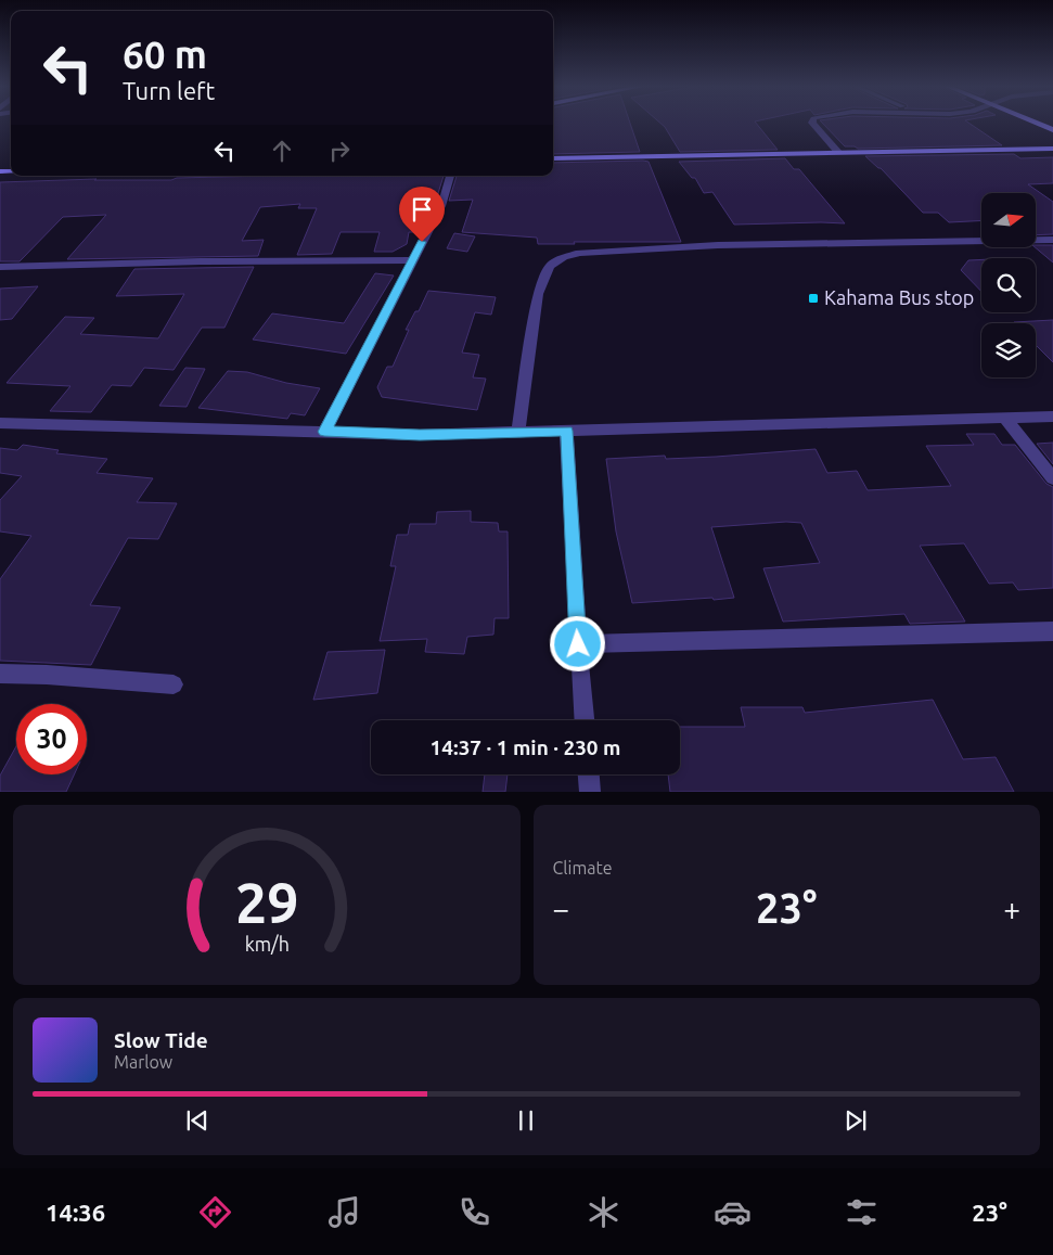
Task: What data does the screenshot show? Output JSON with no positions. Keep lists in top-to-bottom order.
{
  "places": {
    "transit": ["Kahama Bus stop"]
  },
  "north": "right",
  "page": {
    "turn": ["60 m", "Turn left"],
    "limit": "30",
    "trip": "14:37 · 1 min · 230 m",
    "tile": "Climate",
    "heat": ["−", "23°", "+"],
    "song": ["Slow Tide", "Marlow"],
    "tabs": ["14:36", "23°"],
    "gauge": ["29", "km/h"]
  }
}
